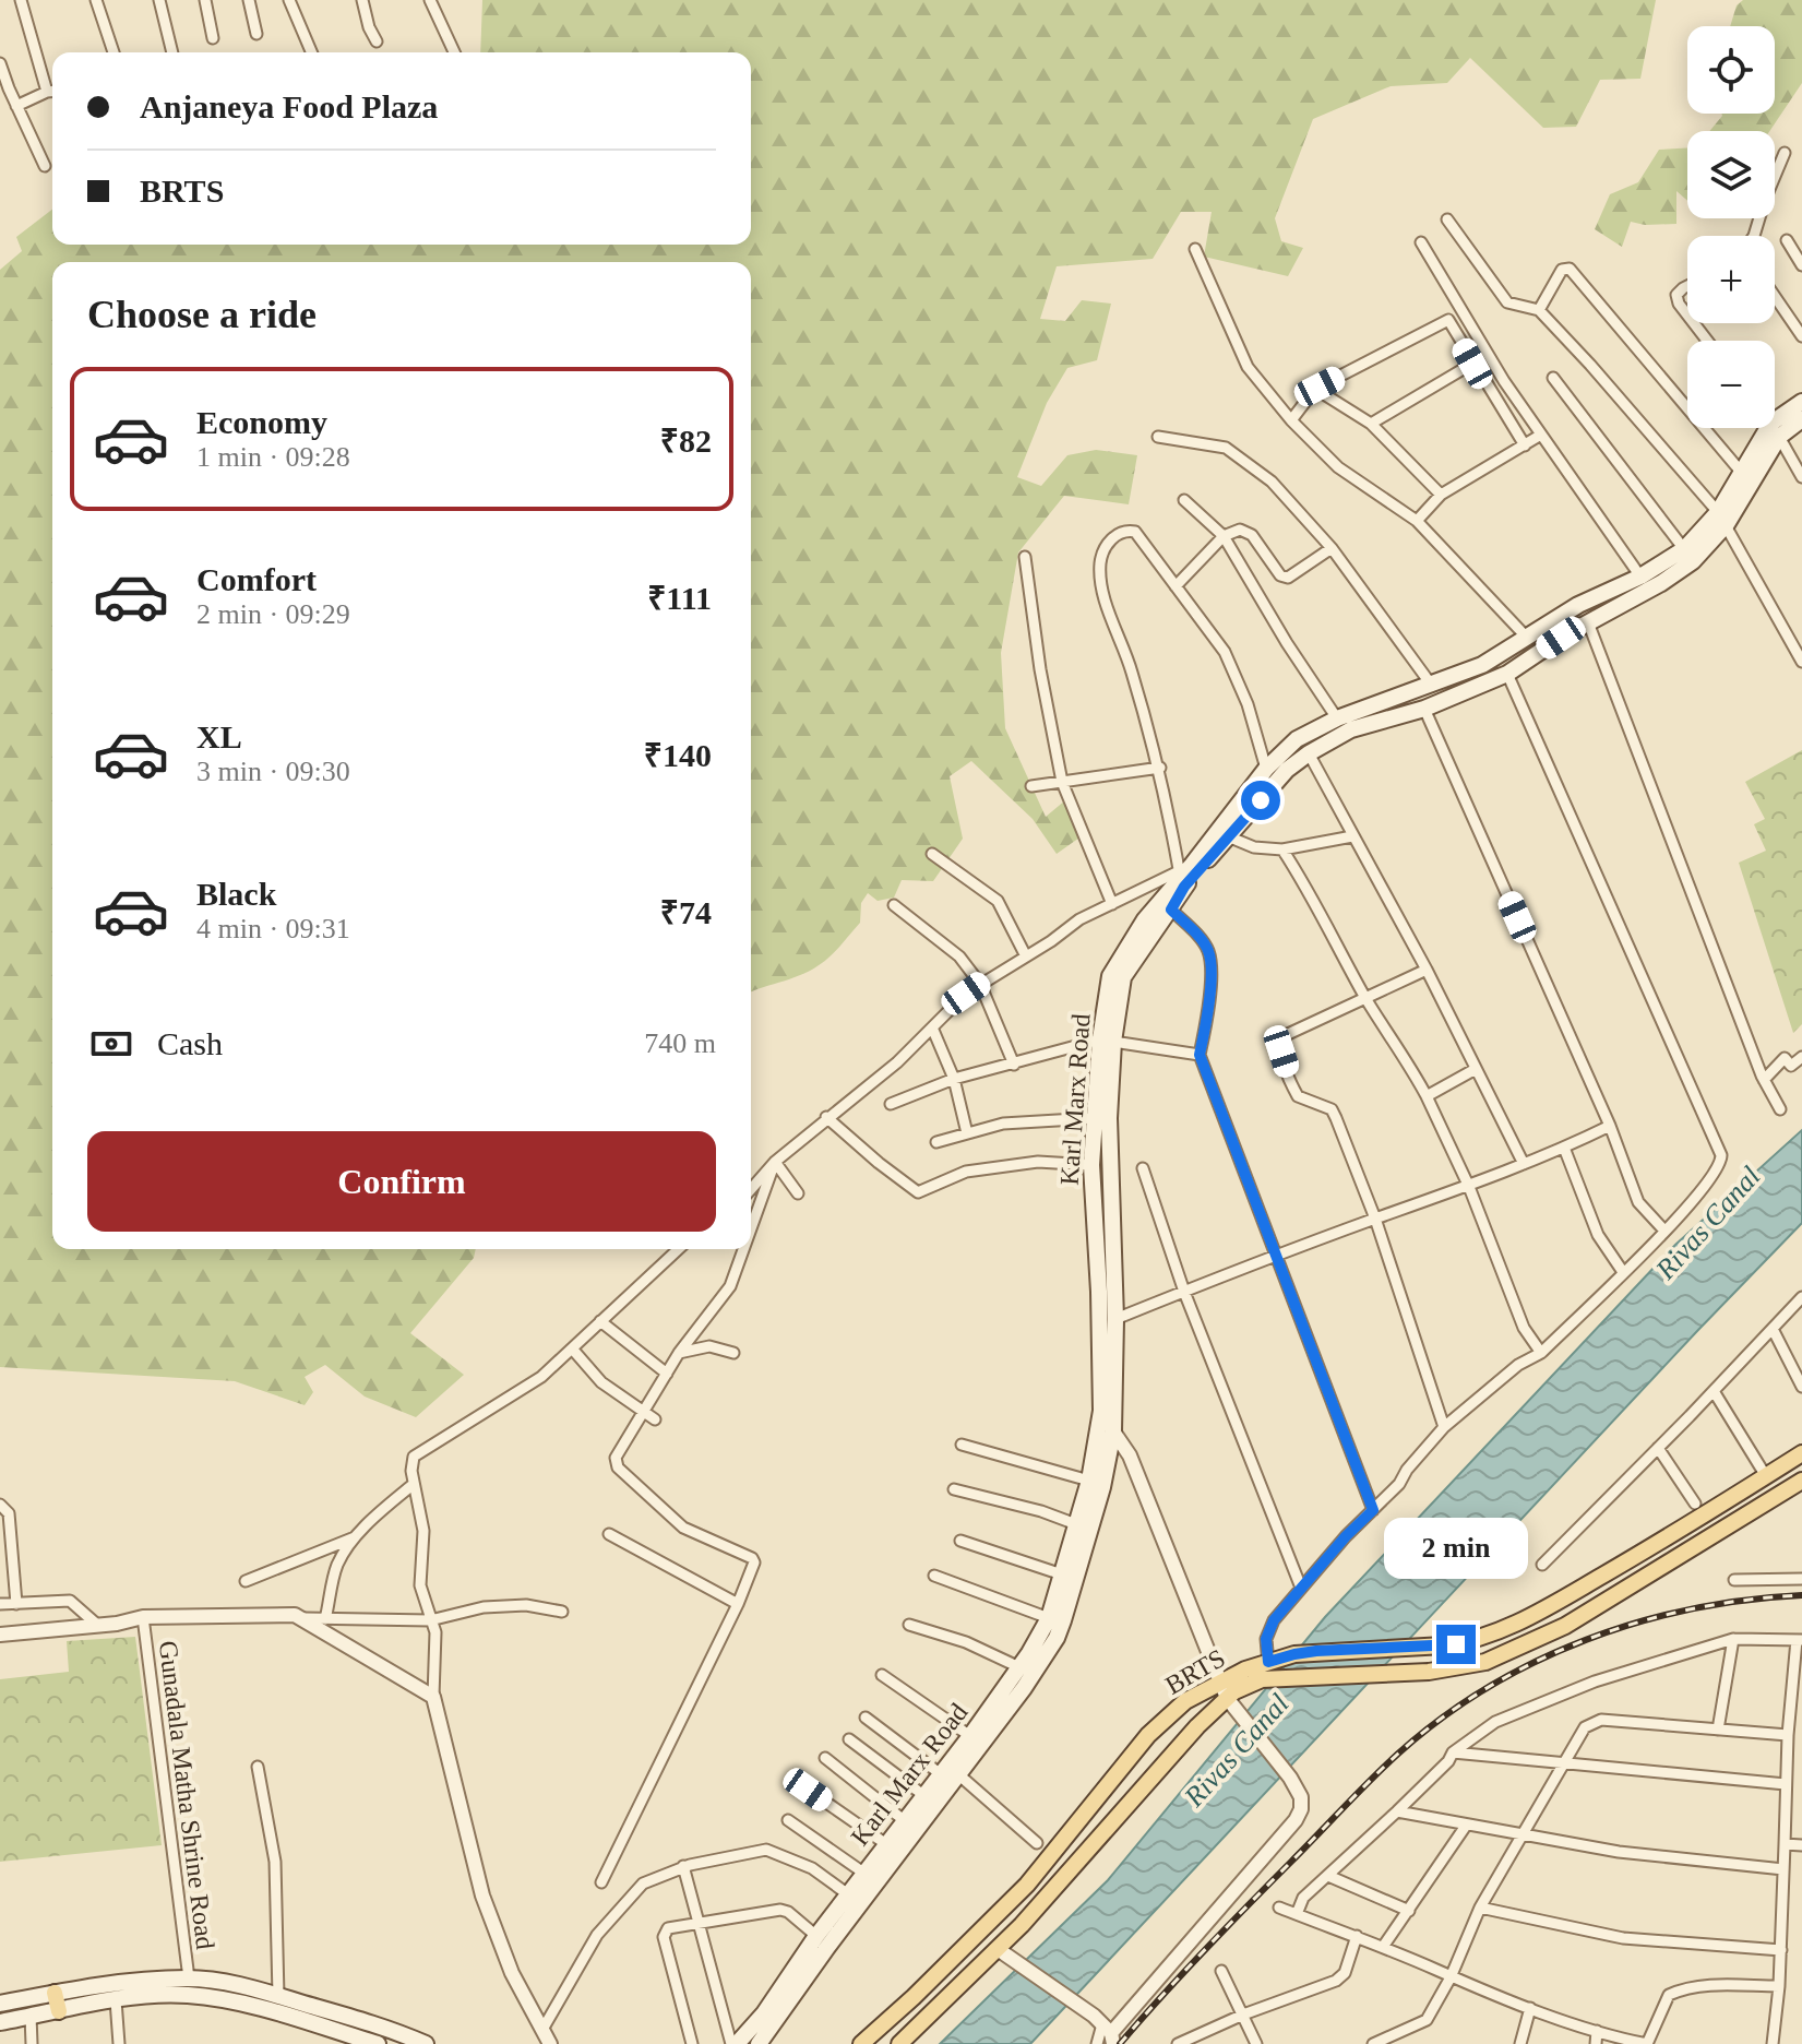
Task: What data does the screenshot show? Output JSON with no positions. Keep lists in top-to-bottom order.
{
  "streets": {
    "main road": ["Karl Marx Road", "BRTS"],
    "street": ["Gunadala Matha Shrine Road"]
  },
  "water": ["Rivas Canal"],
  "page": {
    "map_buttons": ["+", "−"],
    "banner": ["Anjaneya Food Plaza", "BRTS"],
    "heading": "Choose a ride",
    "list": [
      {
        "name": "Economy",
        "note": "1 min · 09:28",
        "value": "₹82"
      },
      {
        "name": "Comfort",
        "note": "2 min · 09:29",
        "value": "₹111"
      },
      {
        "name": "XL",
        "note": "3 min · 09:30",
        "value": "₹140"
      },
      {
        "name": "Black",
        "note": "4 min · 09:31",
        "value": "₹74"
      }
    ],
    "pay": ["Cash", "740 m"],
    "buttons": "Confirm",
    "bubble": "2 min"
  }
}
